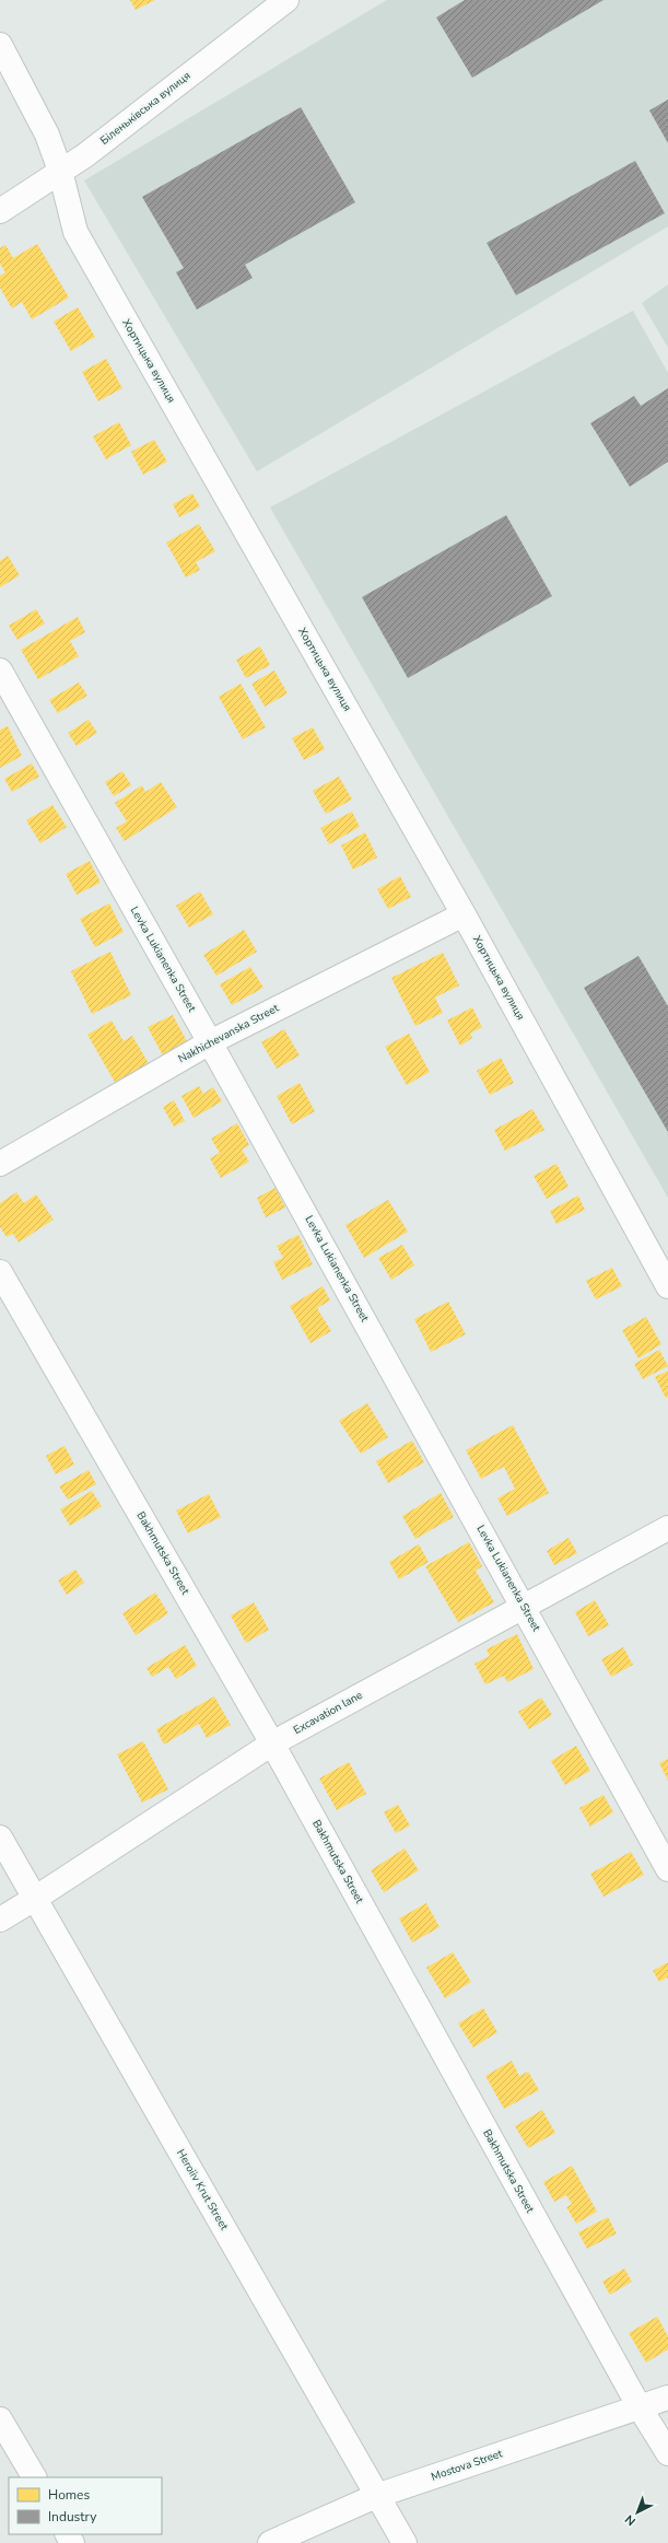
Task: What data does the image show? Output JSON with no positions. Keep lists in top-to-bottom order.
{
  "streets": {
    "street": [
      "Біленьківська вулиця",
      "Хортицька вулиця",
      "Levka Lukianenka Street",
      "Nakhichevanska Street",
      "Bakhmutska Street",
      "Excavation lane",
      "Heroiiv Krut Street",
      "Mostova Street"
    ]
  },
  "crossings": [
    ["Біленьківська вулиця", "Хортицька вулиця"],
    ["Хортицька вулиця", "Nakhichevanska Street"],
    ["Levka Lukianenka Street", "Nakhichevanska Street"],
    ["Levka Lukianenka Street", "Excavation lane"],
    ["Bakhmutska Street", "Excavation lane"],
    ["Bakhmutska Street", "Mostova Street"],
    ["Excavation lane", "Heroiiv Krut Street"],
    ["Heroiiv Krut Street", "Mostova Street"]
  ],
  "legend": ["Homes", "Industry"],
  "north": "bottom left"
}
